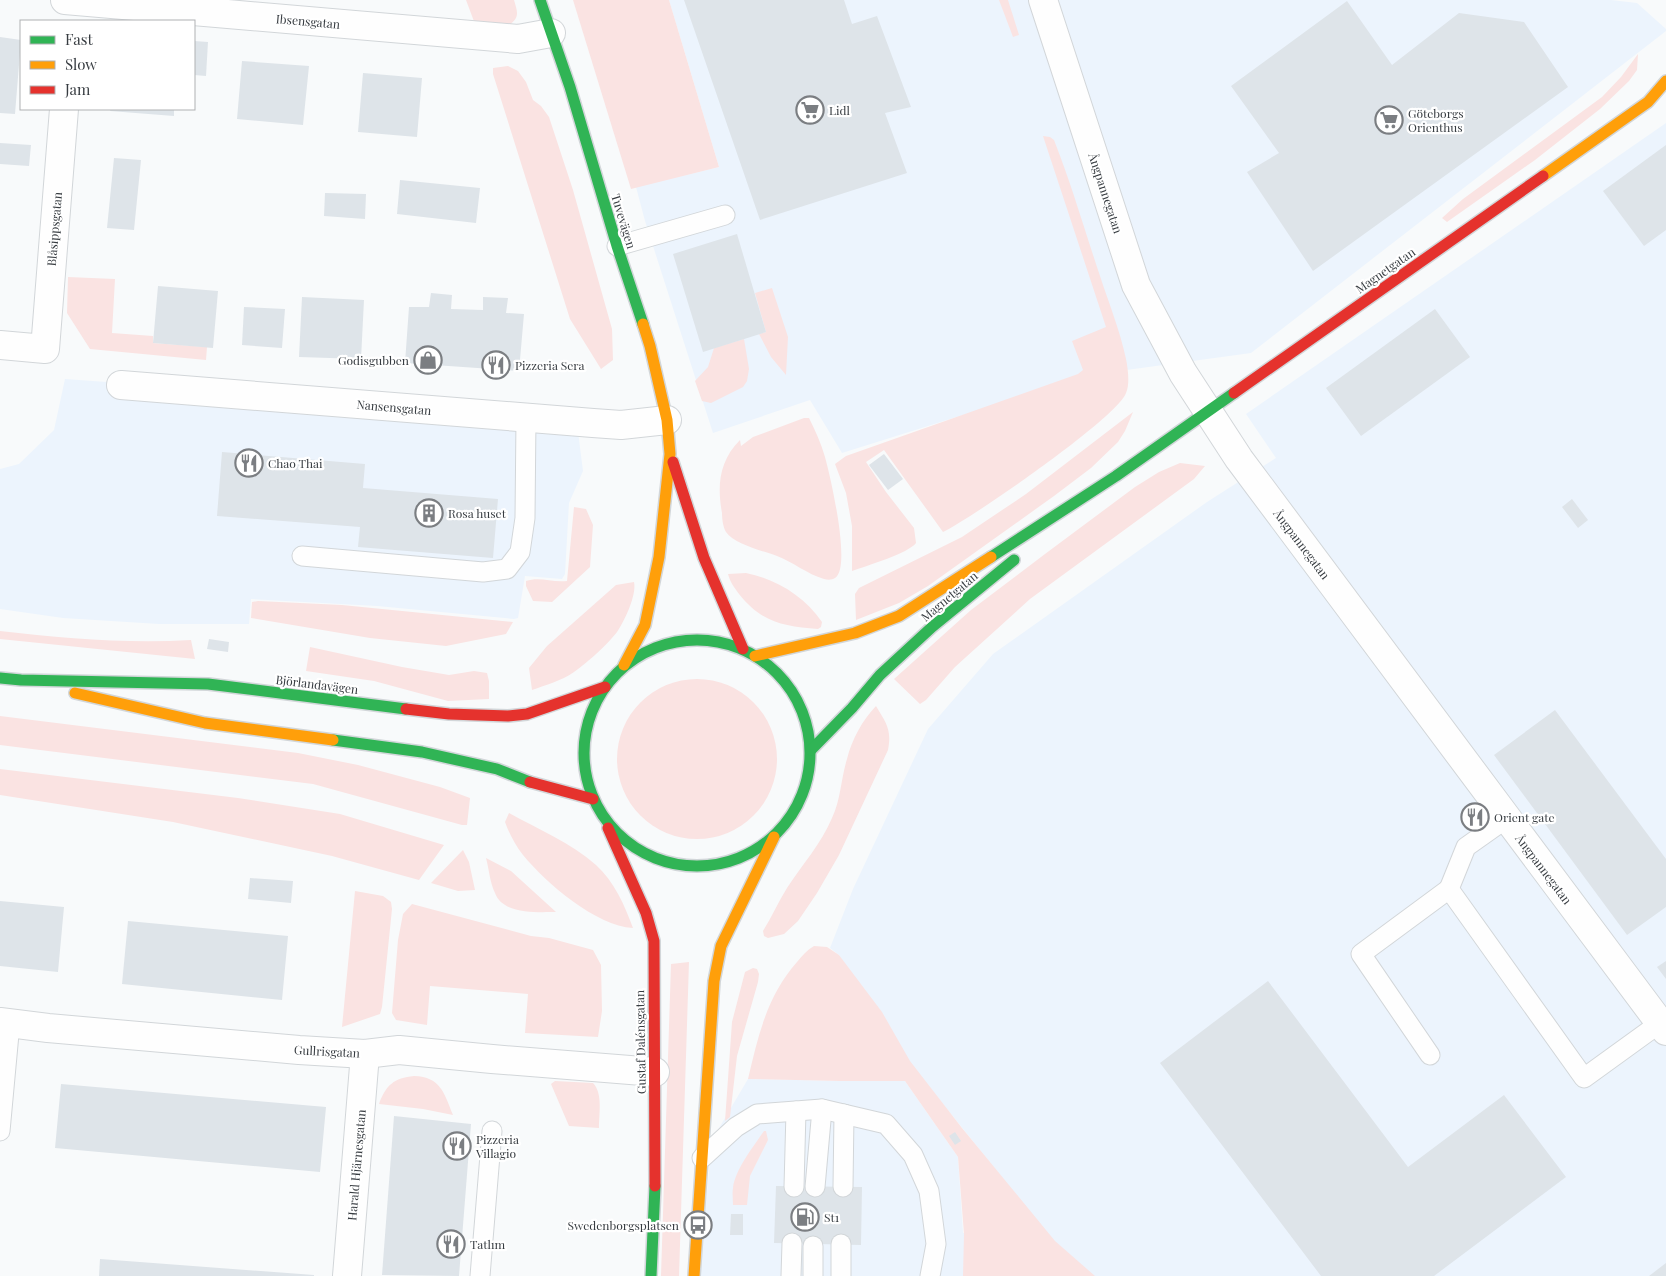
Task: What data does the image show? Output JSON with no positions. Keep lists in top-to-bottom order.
{
  "streets": {
    "street": [
      "Ibsensgatan",
      "Ångpannegatan",
      "Tuvevägen",
      "Blåsippsgatan",
      "Magnetgatan",
      "Nansensgatan",
      "Björlandavägen",
      "Gustaf Dalénsgatan",
      "Gullrisgatan",
      "Harald Hjärnesgatan"
    ]
  },
  "crossings": [
    ["Ibsensgatan", "Tuvevägen"],
    ["Ångpannegatan", "Magnetgatan"],
    ["Tuvevägen", "Nansensgatan"],
    ["Tuvevägen", "Björlandavägen"],
    ["Magnetgatan", "Björlandavägen"],
    ["Björlandavägen", "Gustaf Dalénsgatan"],
    ["Gustaf Dalénsgatan", "Gullrisgatan"],
    ["Gullrisgatan", "Harald Hjärnesgatan"]
  ],
  "places": {
    "supermarket": ["Lidl", "Göteborgs Orienthus"],
    "shop": ["Godisgubben"],
    "restaurant": [
      "Pizzeria Sera",
      "Chao Thai",
      "Orient gate",
      "Pizzeria Villagio",
      "Tatlım"
    ],
    "building": ["Rosa huset"],
    "fuel station": ["St1"],
    "bus stop": ["Swedenborgsplatsen"]
  },
  "legend": ["Fast", "Slow", "Jam"]
}
